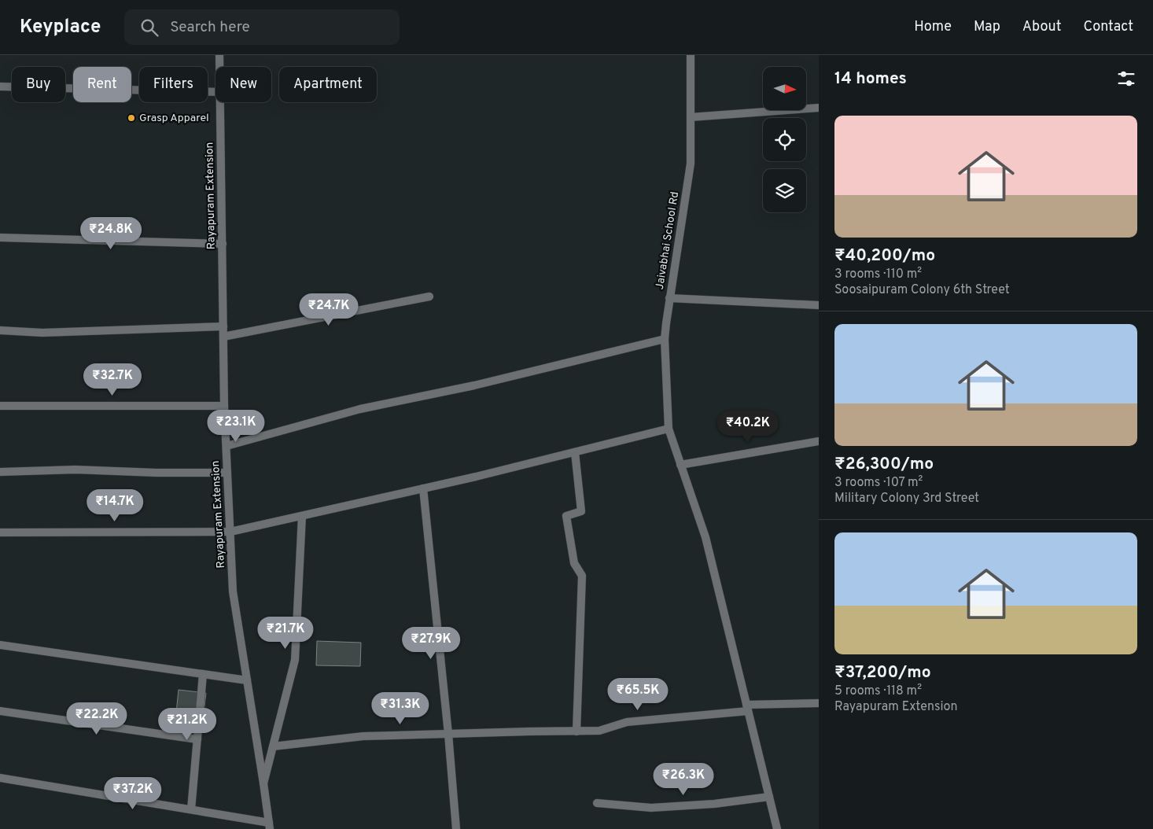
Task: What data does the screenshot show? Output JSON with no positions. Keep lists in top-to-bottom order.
{
  "streets": {
    "street": ["Rayapuram Extension", "Jaivabhai School Rd"]
  },
  "places": ["Grasp Apparel"],
  "north": "right",
  "page": {
    "header": "Keyplace",
    "search": "Search here",
    "nav": [
      "Home",
      "Map",
      "About",
      "Contact"
    ],
    "heading": "14 homes",
    "chip": [
      "Buy",
      "Rent",
      "Filters",
      "New",
      "Apartment"
    ],
    "list": [
      {
        "name": "₹40,200/mo",
        "note": "3 rooms · 110 m² · Soosaipuram Colony 6th Street"
      },
      {
        "name": "₹26,300/mo",
        "note": "3 rooms · 107 m² · Military Colony 3rd Street"
      },
      {
        "name": "₹37,200/mo",
        "note": "5 rooms · 118 m² · Rayapuram Extension"
      }
    ],
    "price": [
      "₹24.8K",
      "₹24.7K",
      "₹32.7K",
      "₹23.1K",
      "₹40.2K",
      "₹14.7K",
      "₹21.7K",
      "₹27.9K",
      "₹65.5K",
      "₹31.3K",
      "₹22.2K",
      "₹21.2K",
      "₹26.3K",
      "₹37.2K"
    ]
  }
}
